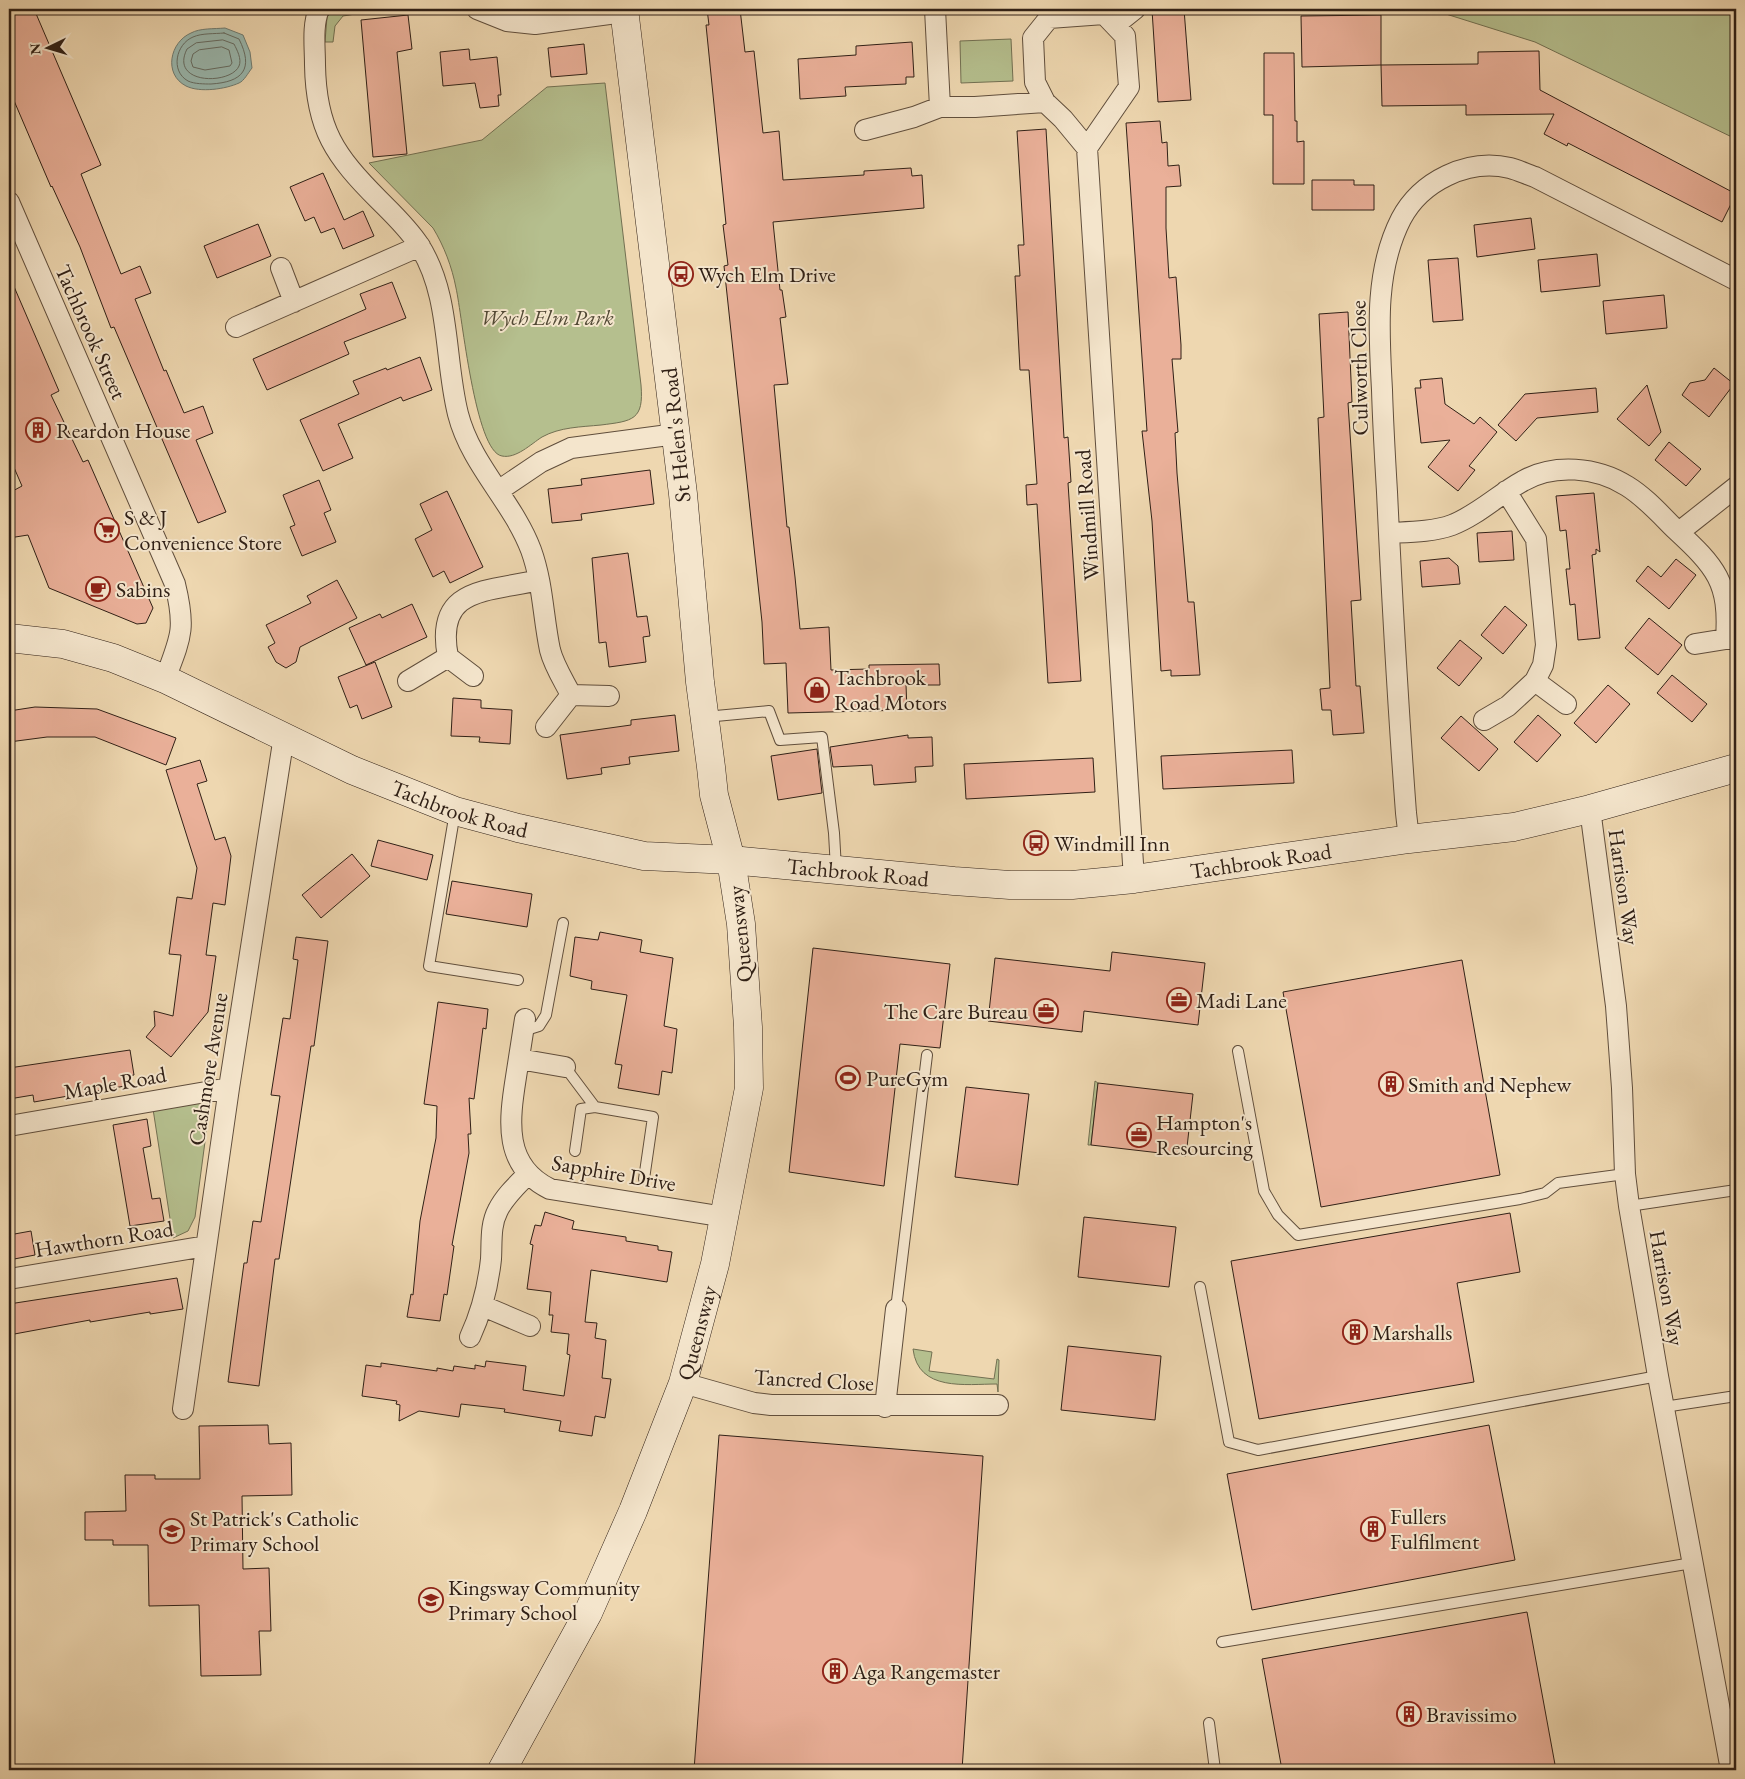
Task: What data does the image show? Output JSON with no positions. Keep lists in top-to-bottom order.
{
  "streets": {
    "street": [
      "Tachbrook Street",
      "Culworth Close",
      "St Helen's Road",
      "Windmill Road",
      "Tachbrook Road",
      "Harrison Way",
      "Queensway",
      "Cashmore Avenue",
      "Maple Road",
      "Sapphire Drive",
      "Hawthorn Road",
      "Tancred Close"
    ]
  },
  "crossings": [
    ["Tachbrook Street", "Tachbrook Road"],
    ["Culworth Close", "Tachbrook Road"],
    ["St Helen's Road", "Tachbrook Road"],
    ["St Helen's Road", "Queensway"],
    ["Windmill Road", "Tachbrook Road"],
    ["Tachbrook Road", "Harrison Way"],
    ["Tachbrook Road", "Queensway"],
    ["Tachbrook Road", "Cashmore Avenue"],
    ["Queensway", "Sapphire Drive"],
    ["Queensway", "Tancred Close"],
    ["Cashmore Avenue", "Maple Road"],
    ["Cashmore Avenue", "Hawthorn Road"]
  ],
  "parks": ["Wych Elm Park"],
  "places": {
    "bus stop": ["Wych Elm Drive", "Windmill Inn"],
    "building": [
      "Reardon House",
      "Smith and Nephew",
      "Marshalls",
      "Fullers Fulfilment",
      "Aga Rangemaster",
      "Bravissimo"
    ],
    "supermarket": ["S & J Convenience Store"],
    "cafe": ["Sabins"],
    "shop": ["Tachbrook Road Motors"],
    "office": ["Madi Lane", "The Care Bureau", "Hampton's Resourcing"],
    "sports": ["PureGym"],
    "school or university": ["St Patrick's Catholic Primary School", "Kingsway Community Primary School"]
  },
  "north": "left"
}
